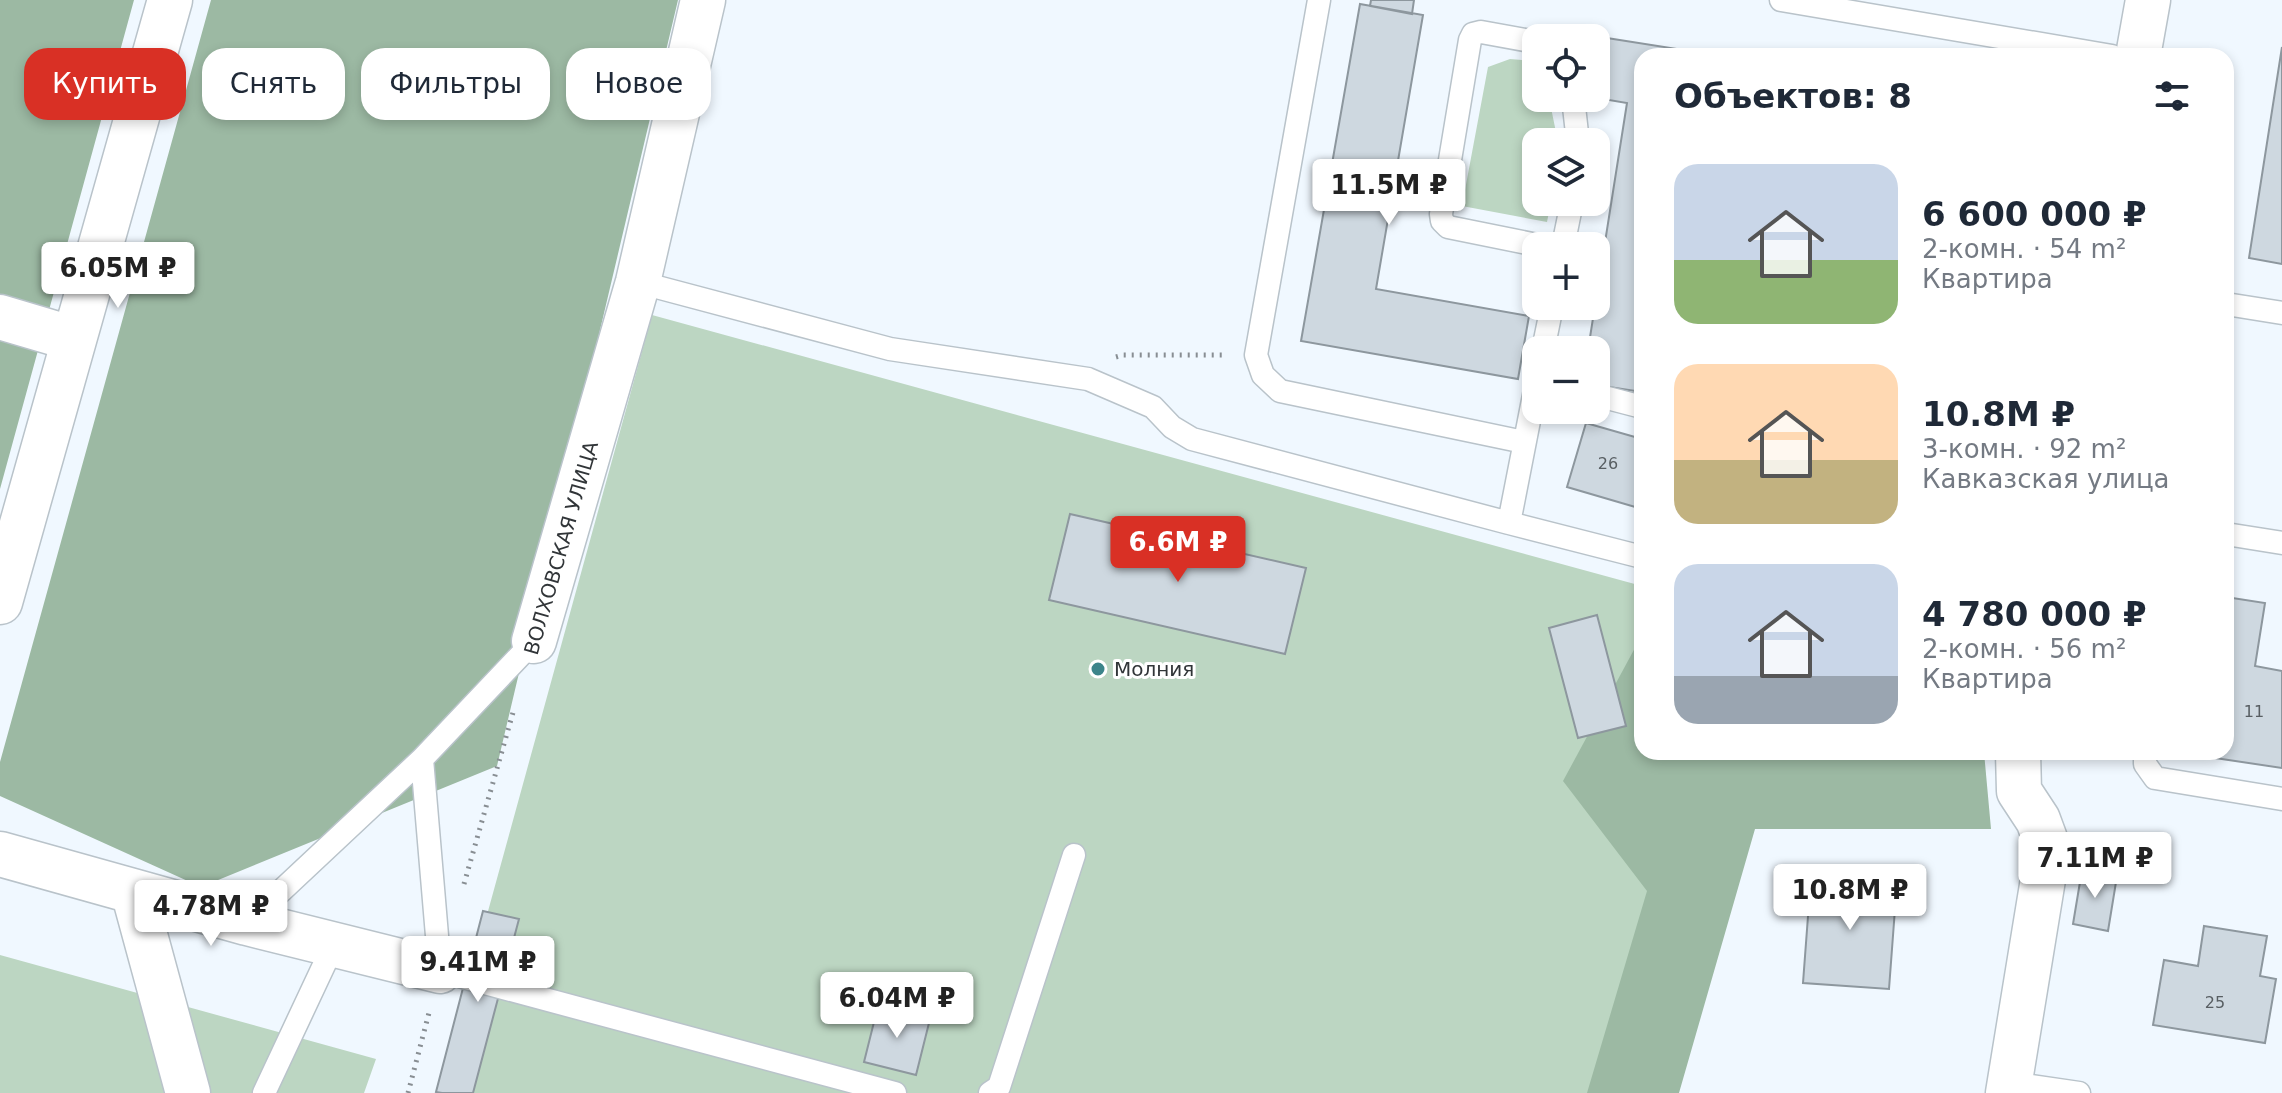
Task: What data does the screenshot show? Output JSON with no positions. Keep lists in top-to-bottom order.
{
  "streets": {
    "street": ["ВОЛХОВСКАЯ УЛИЦА"]
  },
  "places": ["Молния"],
  "house_numbers": ["26", "11", "25"],
  "page": {
    "map_buttons": ["+", "−"],
    "chip": [
      "Купить",
      "Снять",
      "Фильтры",
      "Новое"
    ],
    "heading": "Объектов: 8",
    "list": [
      {
        "name": "6 600 000 ₽",
        "note": "2-комн. · 54 m² · Квартира"
      },
      {
        "name": "10.8M ₽",
        "note": "3-комн. · 92 m² · Кавказская улица"
      },
      {
        "name": "4 780 000 ₽",
        "note": "2-комн. · 56 m² · Квартира"
      }
    ],
    "price": [
      "11.5M ₽",
      "6.05M ₽",
      "6.6M ₽",
      "7.11M ₽",
      "10.8M ₽",
      "4.78M ₽",
      "9.41M ₽",
      "6.04M ₽"
    ]
  }
}
